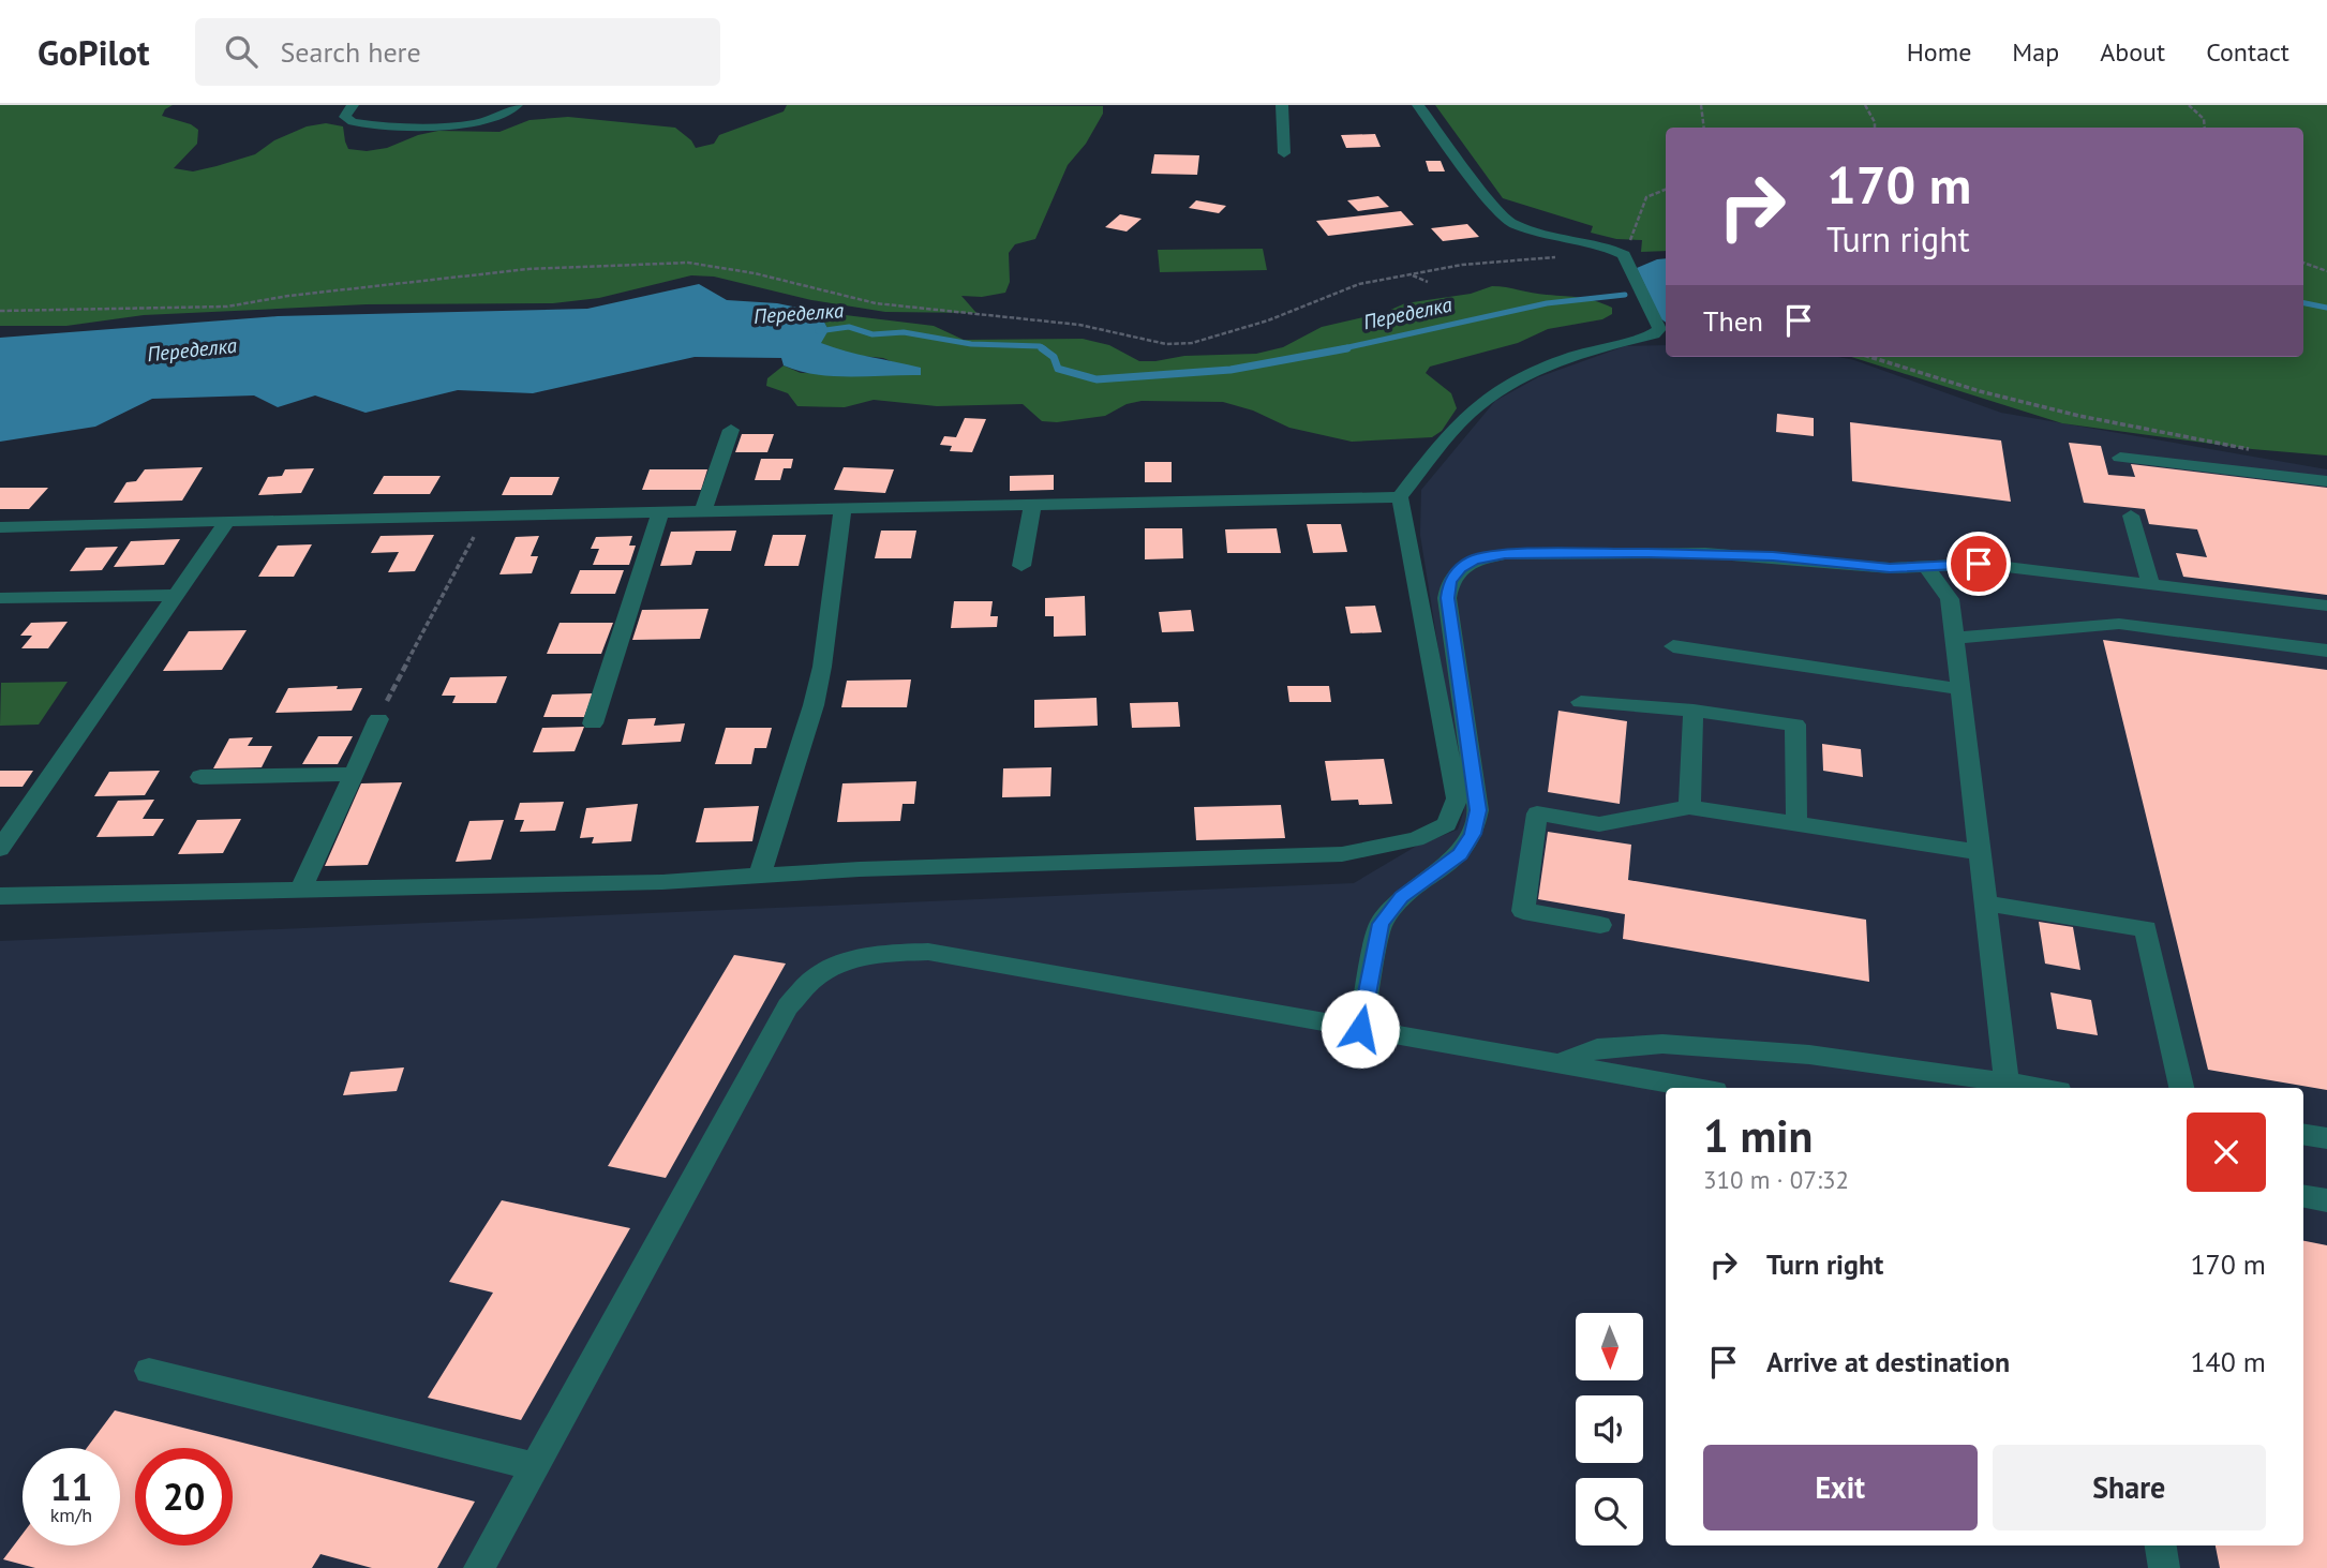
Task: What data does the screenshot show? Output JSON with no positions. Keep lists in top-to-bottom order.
{
  "water": ["Переделка"],
  "north": "bottom",
  "page": {
    "header": "GoPilot",
    "search": "Search here",
    "nav": [
      "Home",
      "Map",
      "About",
      "Contact"
    ],
    "turn": ["170 m", "Turn right"],
    "then": "Then",
    "heading": ["1 min", "310 m · 07:32"],
    "list": [
      {
        "name": "Turn right",
        "value": "170 m"
      },
      {
        "name": "Arrive at destination",
        "value": "140 m"
      }
    ],
    "buttons": ["Exit", "Share"],
    "speed": "11 km/h",
    "limit": "20"
  }
}
